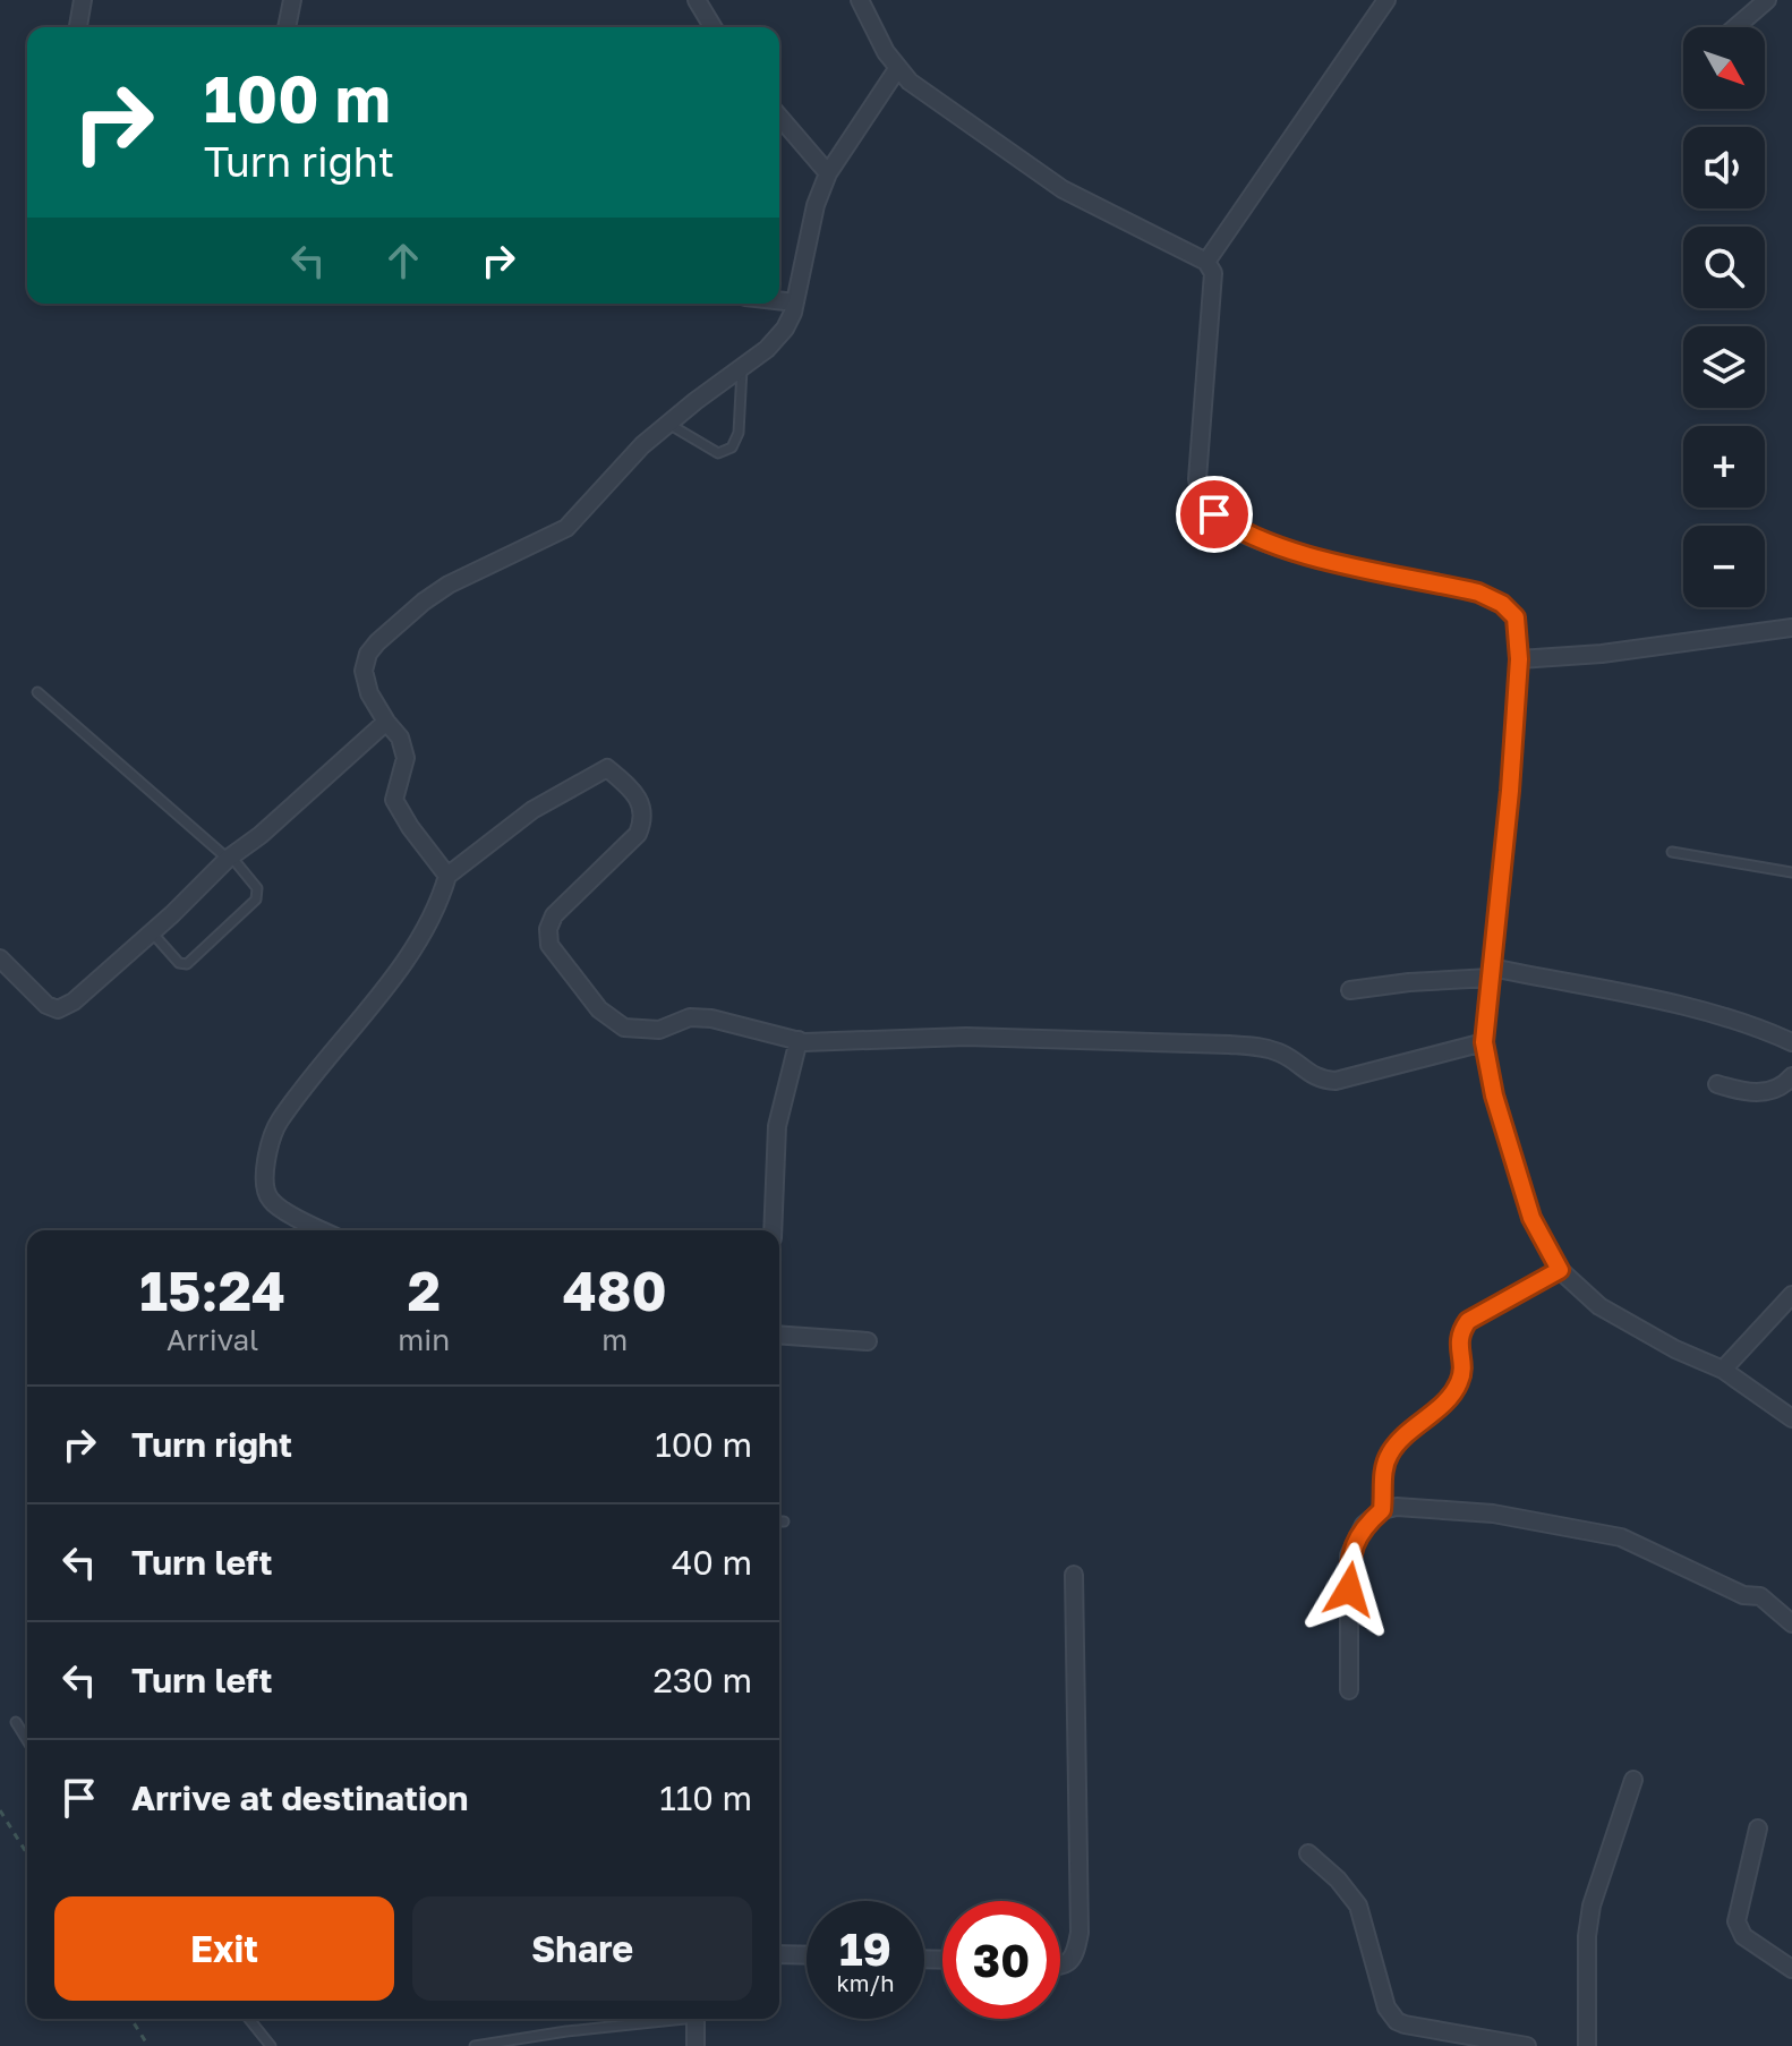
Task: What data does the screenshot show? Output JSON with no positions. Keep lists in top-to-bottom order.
{
  "north": "bottom right",
  "page": {
    "map_buttons": ["+", "−"],
    "turn": ["100 m", "Turn right"],
    "eta": [
      "15:24",
      "Arrival",
      "2",
      "min",
      "480",
      "m"
    ],
    "list": [
      {
        "name": "Turn right",
        "value": "100 m"
      },
      {
        "name": "Turn left",
        "value": "40 m"
      },
      {
        "name": "Turn left",
        "value": "230 m"
      },
      {
        "name": "Arrive at destination",
        "value": "110 m"
      }
    ],
    "buttons": ["Exit", "Share"],
    "speed": "19 km/h",
    "limit": "30"
  }
}
